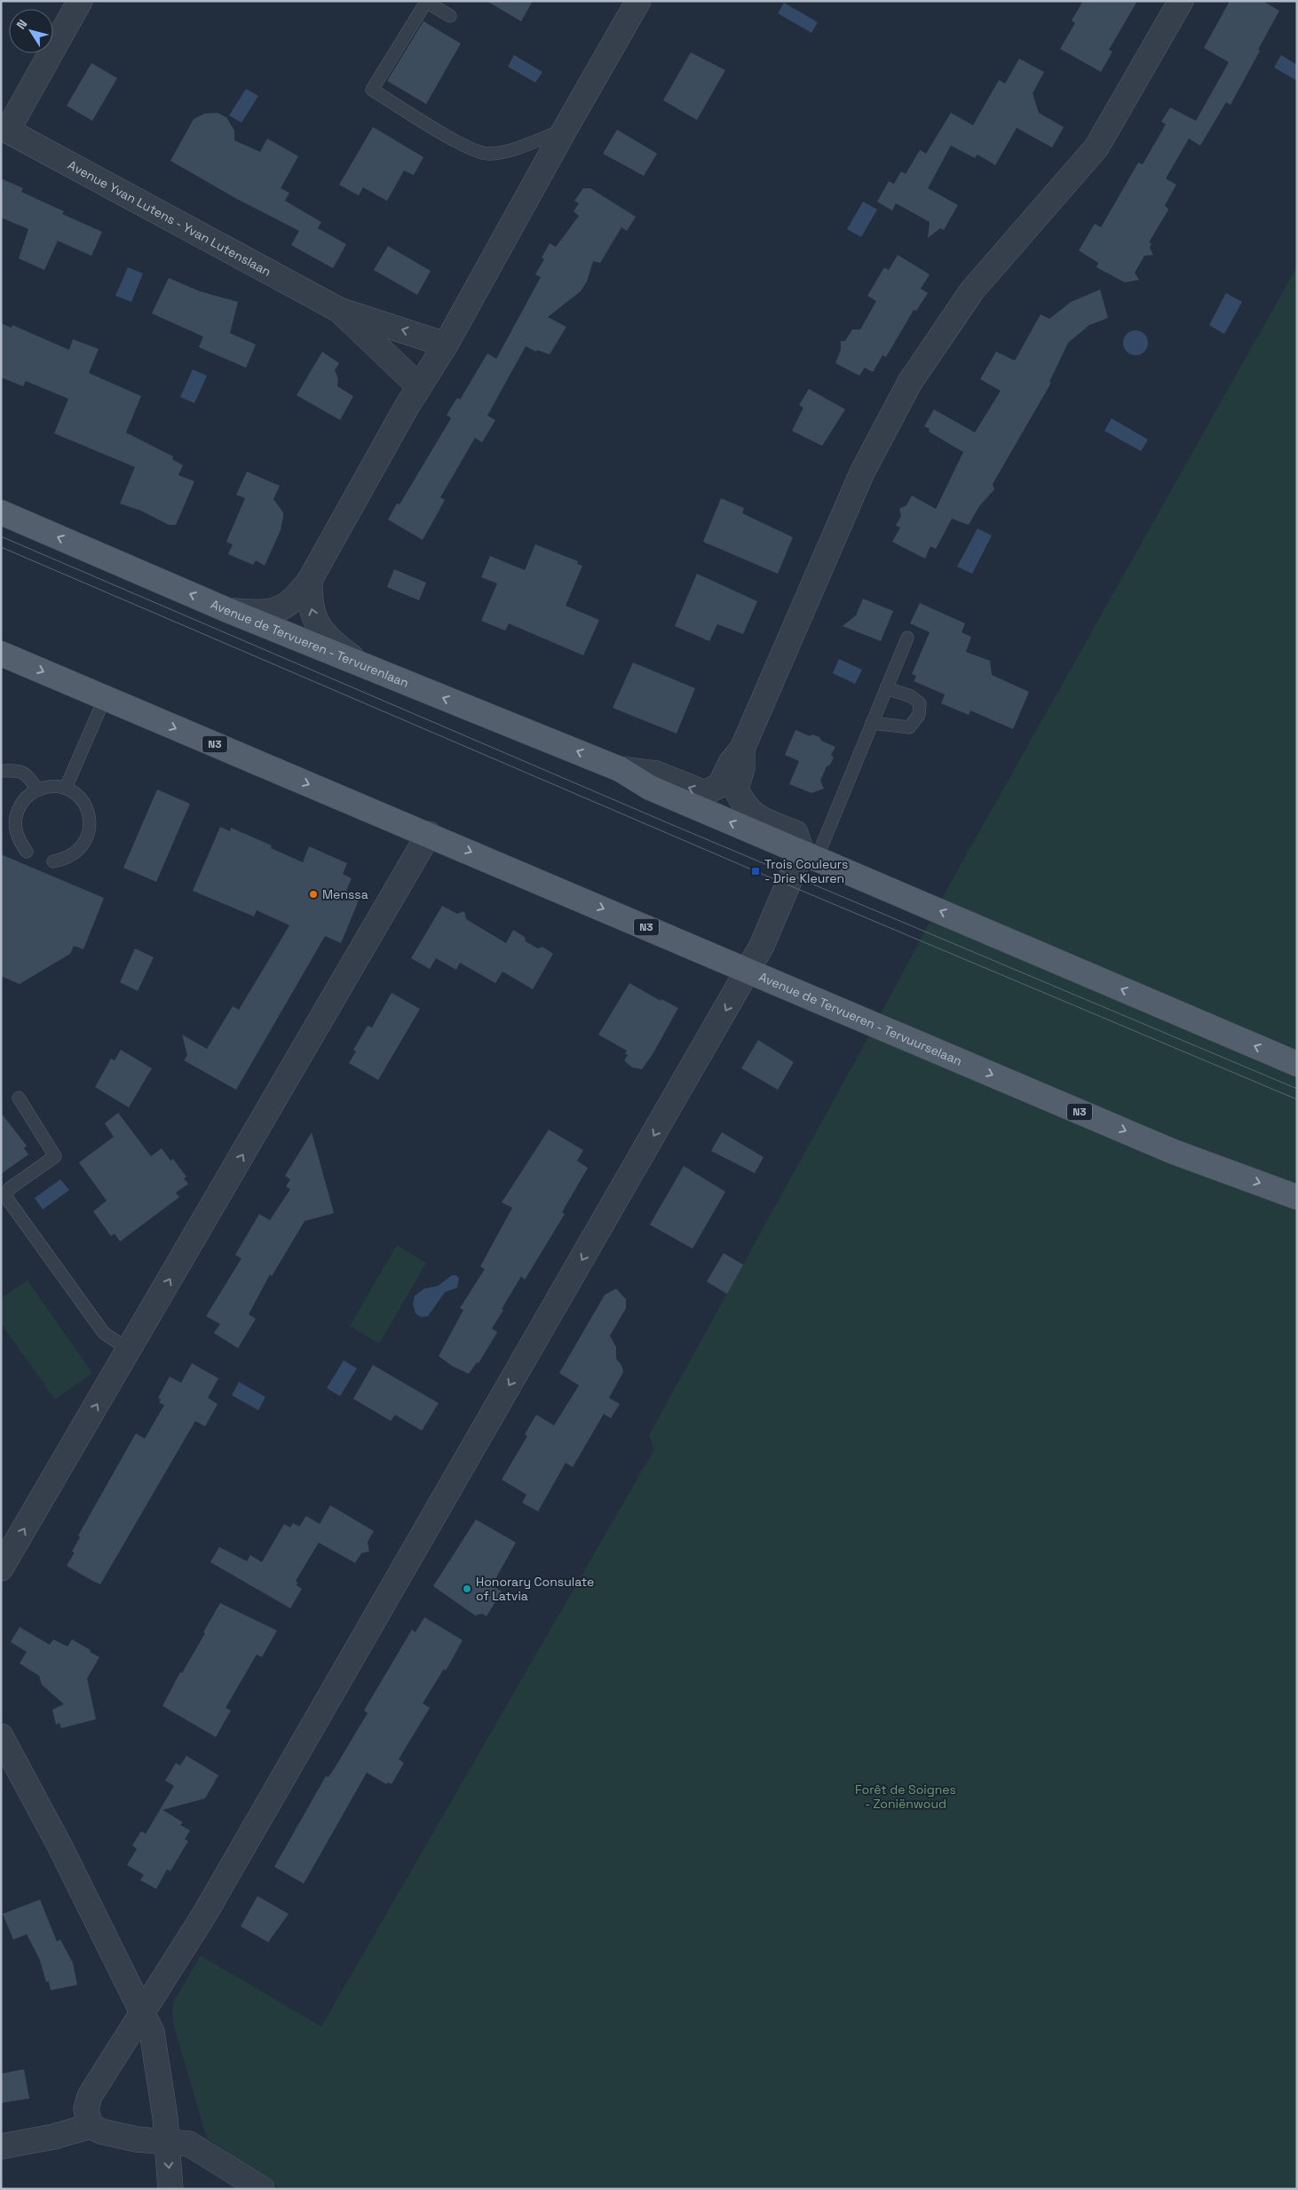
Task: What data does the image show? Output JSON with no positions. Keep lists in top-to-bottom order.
{
  "streets": {
    "main road": ["Avenue de Tervueren - Tervurenlaan", "N3", "Avenue de Tervueren - Tervuurselaan"],
    "street": ["Avenue Yvan Lutens - Yvan Lutenslaan"]
  },
  "crossings": [
    ["N3", "Avenue de Tervueren - Tervuurselaan"]
  ],
  "parks": ["Forêt de Soignes - Zoniënwoud"],
  "places": {
    "transit": ["Trois Couleurs - Drie Kleuren"],
    "other": ["Menssa", "Honorary Consulate of Latvia"]
  },
  "north": "top left"
}
